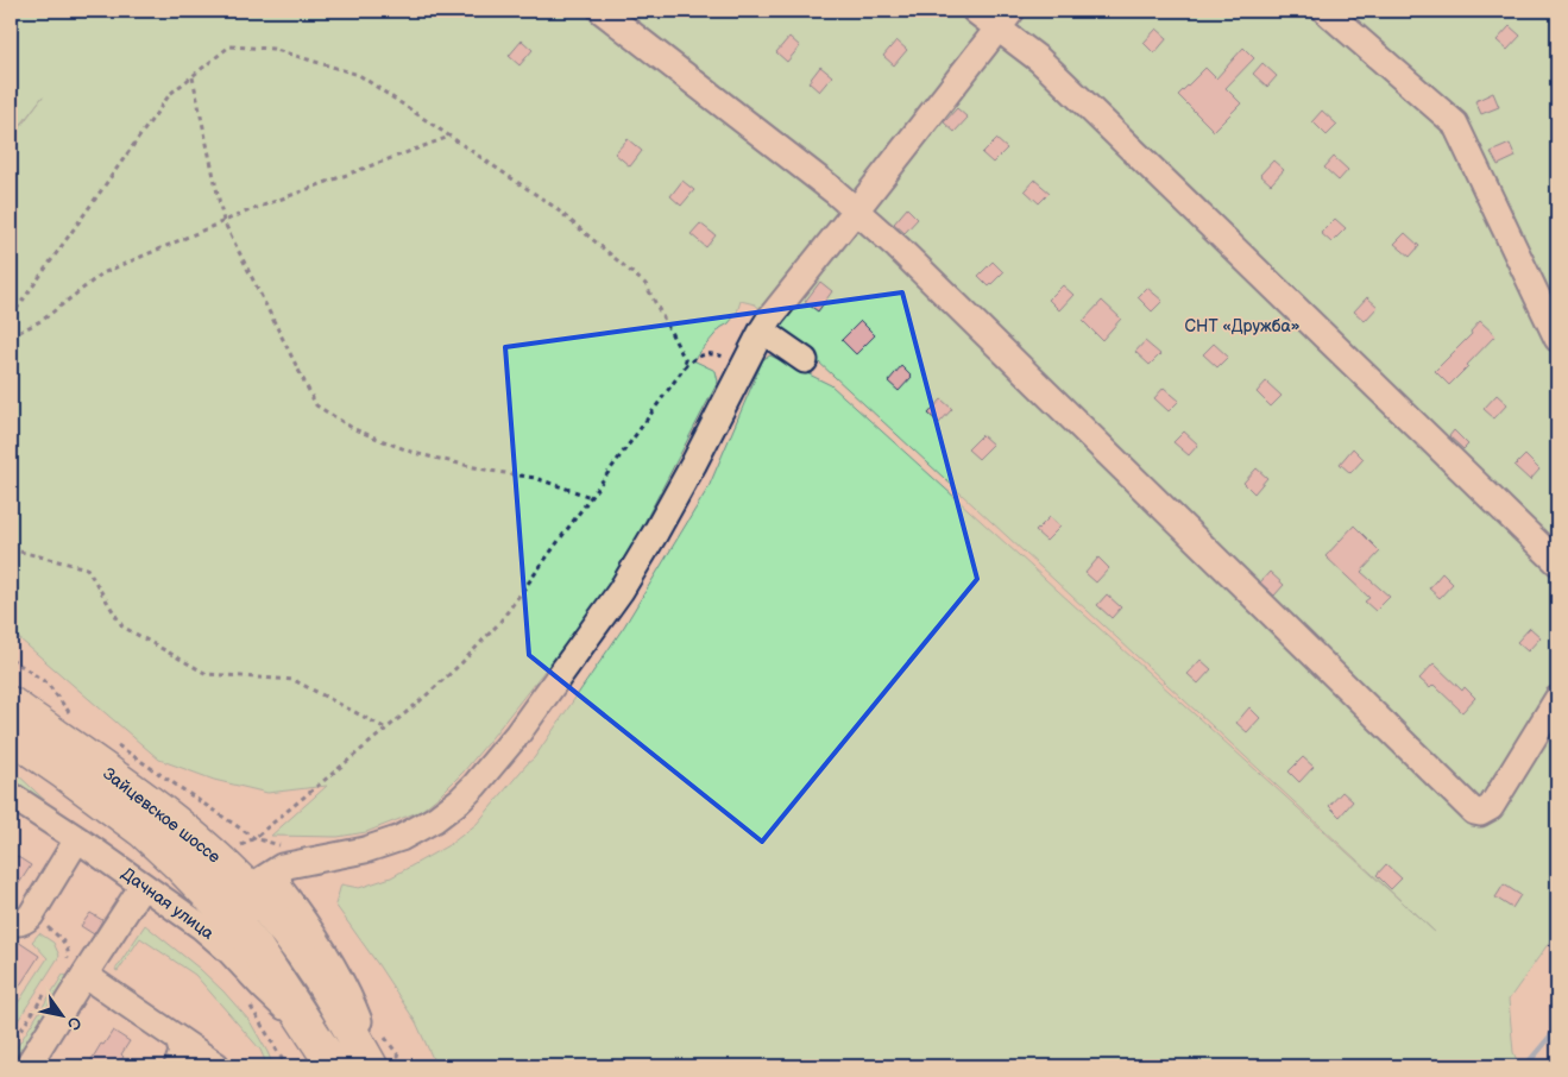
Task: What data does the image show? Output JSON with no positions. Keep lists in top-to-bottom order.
{
  "streets": {
    "main road": ["Зайцевское шоссе"],
    "street": ["Дачная улица"]
  },
  "crossings": [
    ["Зайцевское шоссе", "Дачная улица"]
  ],
  "parks": ["СНТ «Дружба»"],
  "north": "bottom right"
}
